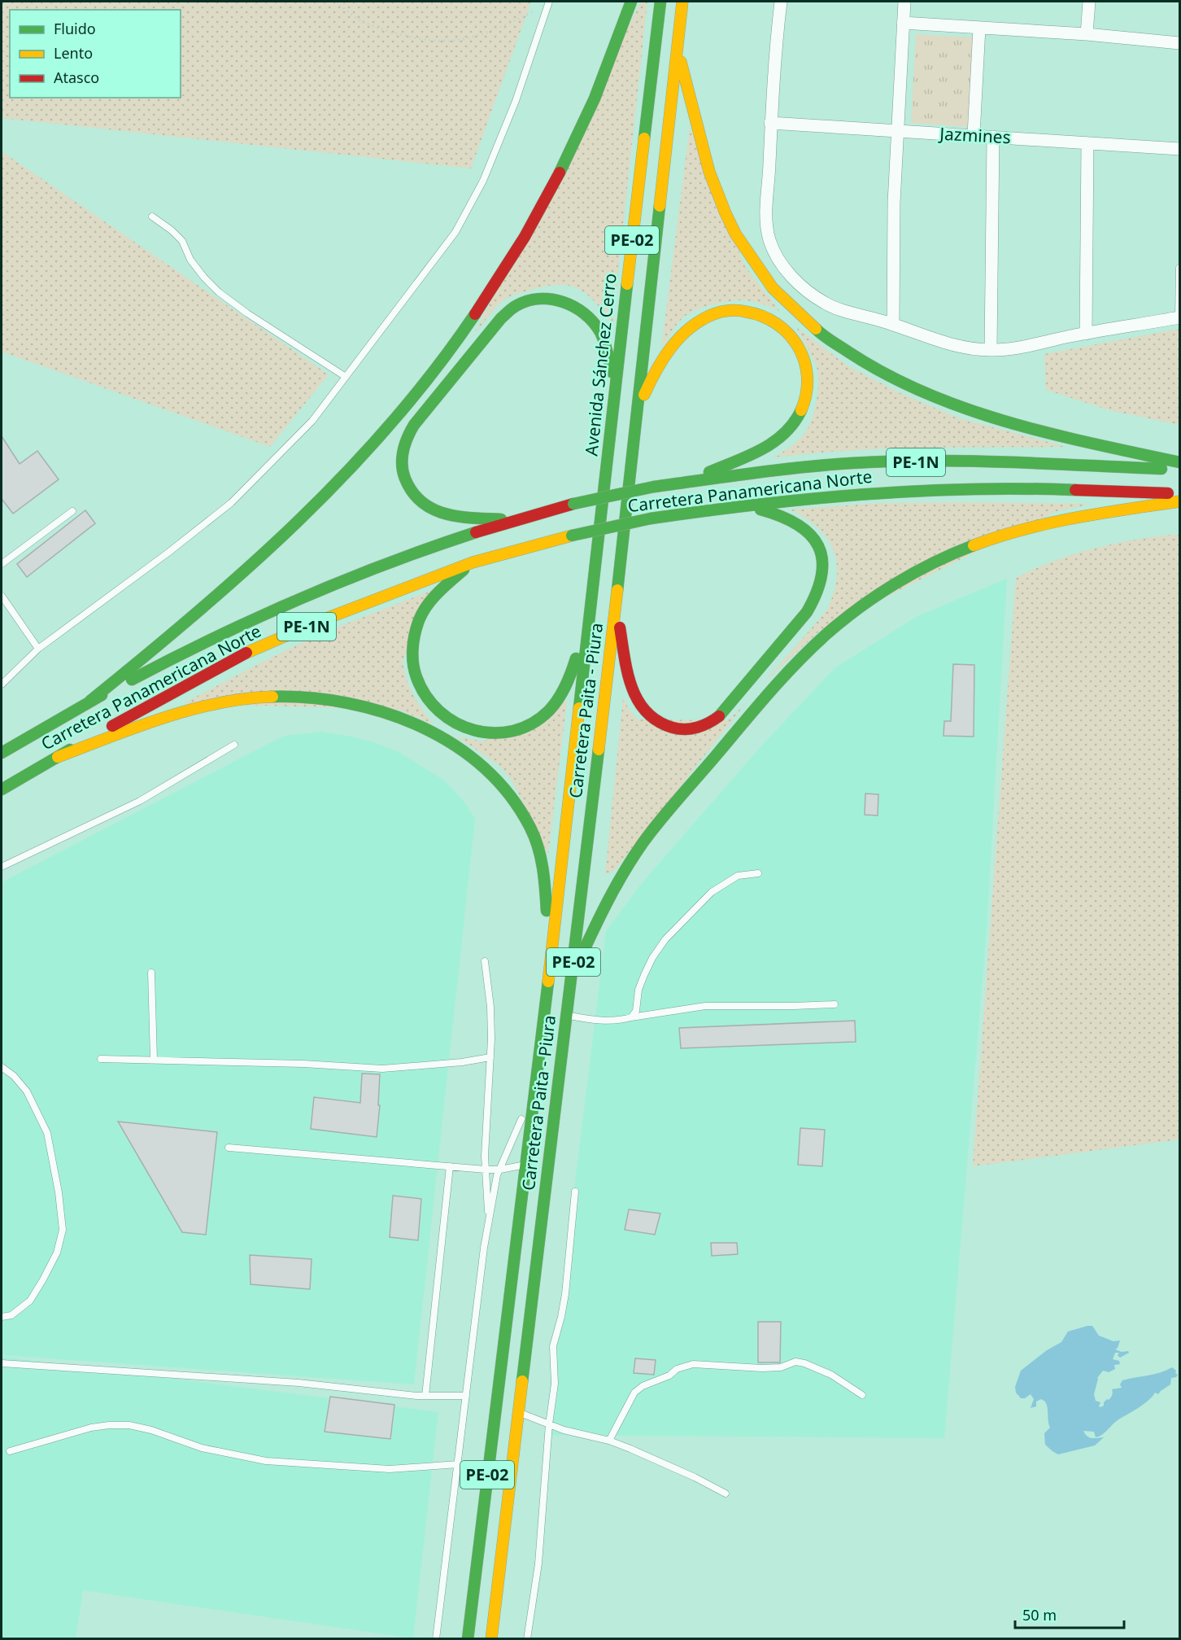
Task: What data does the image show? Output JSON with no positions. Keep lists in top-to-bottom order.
{
  "streets": {
    "highway": [
      "PE-02",
      "Avenida Sánchez Cerro",
      "PE-1N",
      "Carretera Panamericana Norte",
      "Carretera Paita - Piura"
    ],
    "street": ["Jazmines"]
  },
  "crossings": [
    ["PE-02", "Carretera Paita - Piura"],
    ["Avenida Sánchez Cerro", "Carretera Paita - Piura"]
  ],
  "legend": ["Fluido", "Lento", "Atasco"],
  "scale_bar": "50 m"
}
